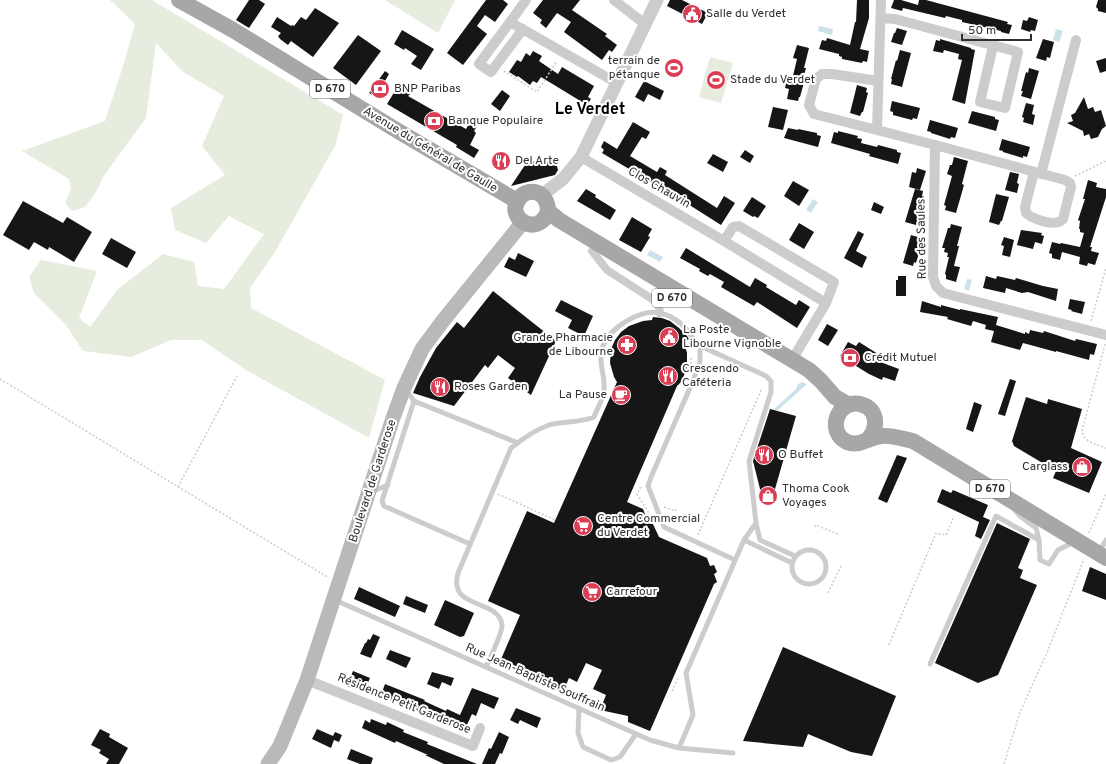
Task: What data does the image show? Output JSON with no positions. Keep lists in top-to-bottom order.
{
  "streets": {
    "main road": ["D 670", "Avenue du Général de Gaulle", "Boulevard de Garderose"],
    "street": ["Clos Chauvin", "Rue des Saules", "Résidence Petit Garderose"],
    "lane": ["Rue Jean-Baptiste Souffrain"]
  },
  "crossings": [
    ["D 670", "Avenue du Général de Gaulle"],
    ["D 670", "Boulevard de Garderose"],
    ["Avenue du Général de Gaulle", "Boulevard de Garderose"],
    ["Boulevard de Garderose", "Rue Jean-Baptiste Souffrain"],
    ["Boulevard de Garderose", "Résidence Petit Garderose"]
  ],
  "districts": ["Le Verdet"],
  "places": {
    "public building": ["Salle du Verdet", "La Poste Libourne Vignoble"],
    "sports": ["terrain de pétanque", "Stade du Verdet"],
    "bank": ["BNP Paribas", "Banque Populaire", "Crédit Mutuel"],
    "restaurant": [
      "Del Arte",
      "Crescendo Caféteria",
      "Roses Garden",
      "O Buffet"
    ],
    "pharmacy": ["Grande Pharmacie de Libourne"],
    "cafe": ["La Pause"],
    "shop": ["Carglass", "Thoma Cook Voyages"],
    "supermarket": ["Centre Commercial du Verdet", "Carrefour"]
  },
  "scale_bar": "50 m"
}
